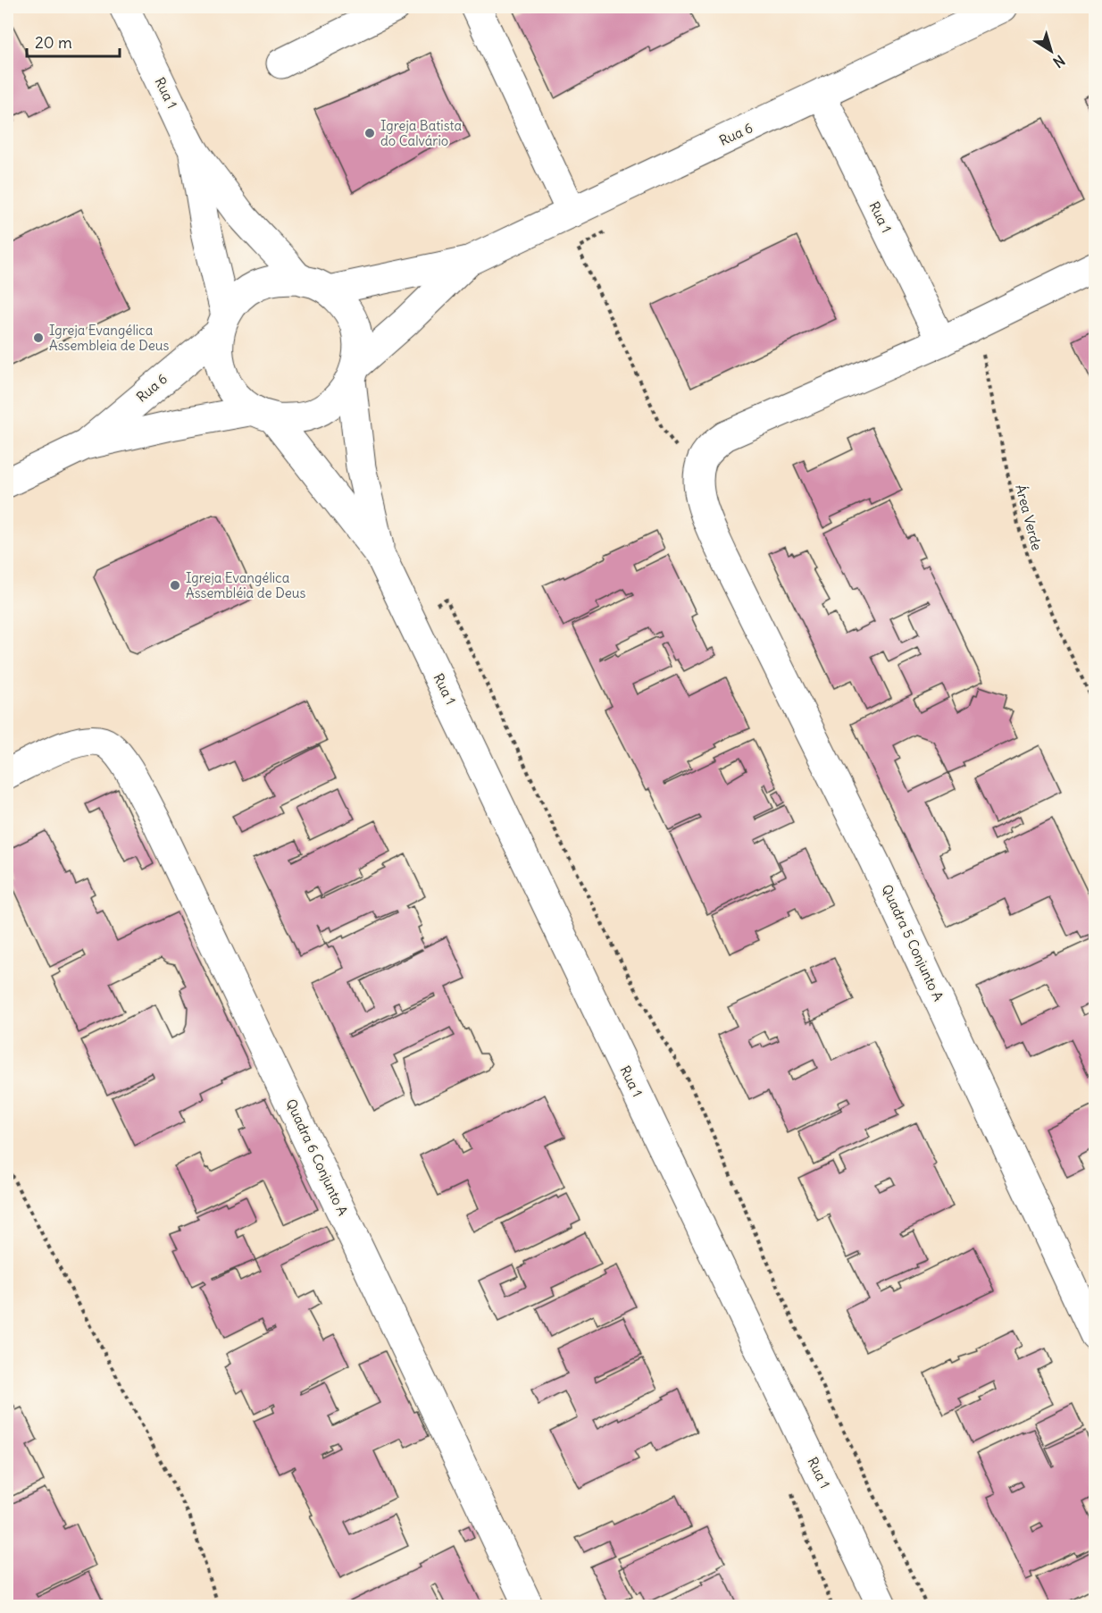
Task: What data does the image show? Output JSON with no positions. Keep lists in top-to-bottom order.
{
  "streets": {
    "street": [
      "Rua 1",
      "Rua 6",
      "Quadra 5 Conjunto A",
      "Quadra 6 Conjunto A"
    ],
    "path": ["Área Verde"]
  },
  "crossings": [
    ["Rua 1", "Rua 6"]
  ],
  "places": ["Igreja Batista do Calvário", "Igreja Evangélica Assembleia de Deus", "Igreja Evangélica Assembléia de Deus"],
  "scale_bar": "20 m",
  "north": "bottom right"
}
